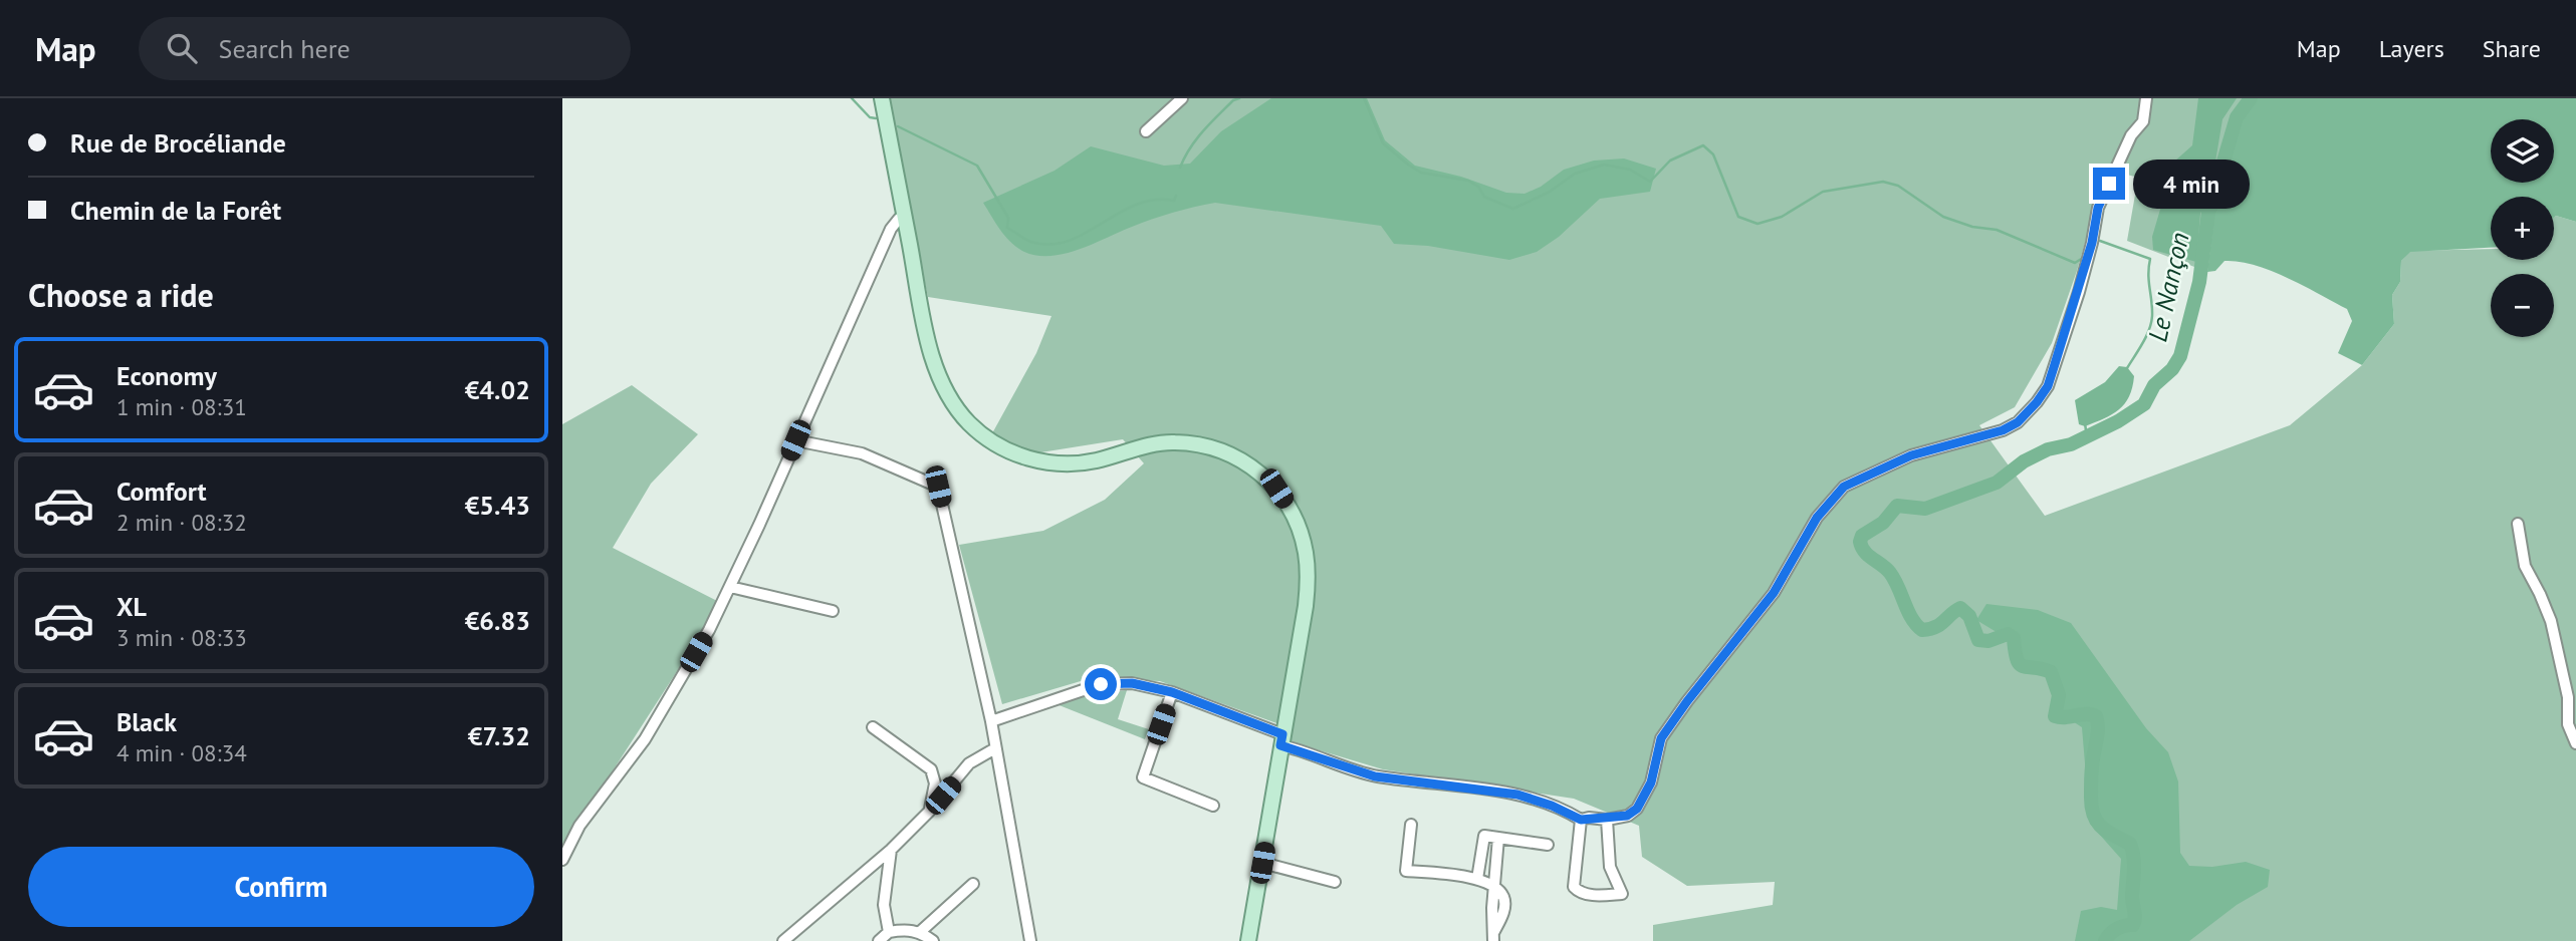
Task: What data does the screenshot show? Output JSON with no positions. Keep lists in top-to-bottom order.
{
  "water": ["Le Nançon"],
  "page": {
    "header": "Map",
    "search": "Search here",
    "nav": ["Map", "Layers", "Share"],
    "banner": ["Rue de Brocéliande", "Chemin de la Forêt"],
    "map_buttons": ["+", "−"],
    "bubble": "4 min",
    "heading": "Choose a ride",
    "list": [
      {
        "name": "Economy",
        "note": "1 min · 08:31",
        "value": "€4.02"
      },
      {
        "name": "Comfort",
        "note": "2 min · 08:32",
        "value": "€5.43"
      },
      {
        "name": "XL",
        "note": "3 min · 08:33",
        "value": "€6.83"
      },
      {
        "name": "Black",
        "note": "4 min · 08:34",
        "value": "€7.32"
      }
    ],
    "buttons": "Confirm"
  }
}
